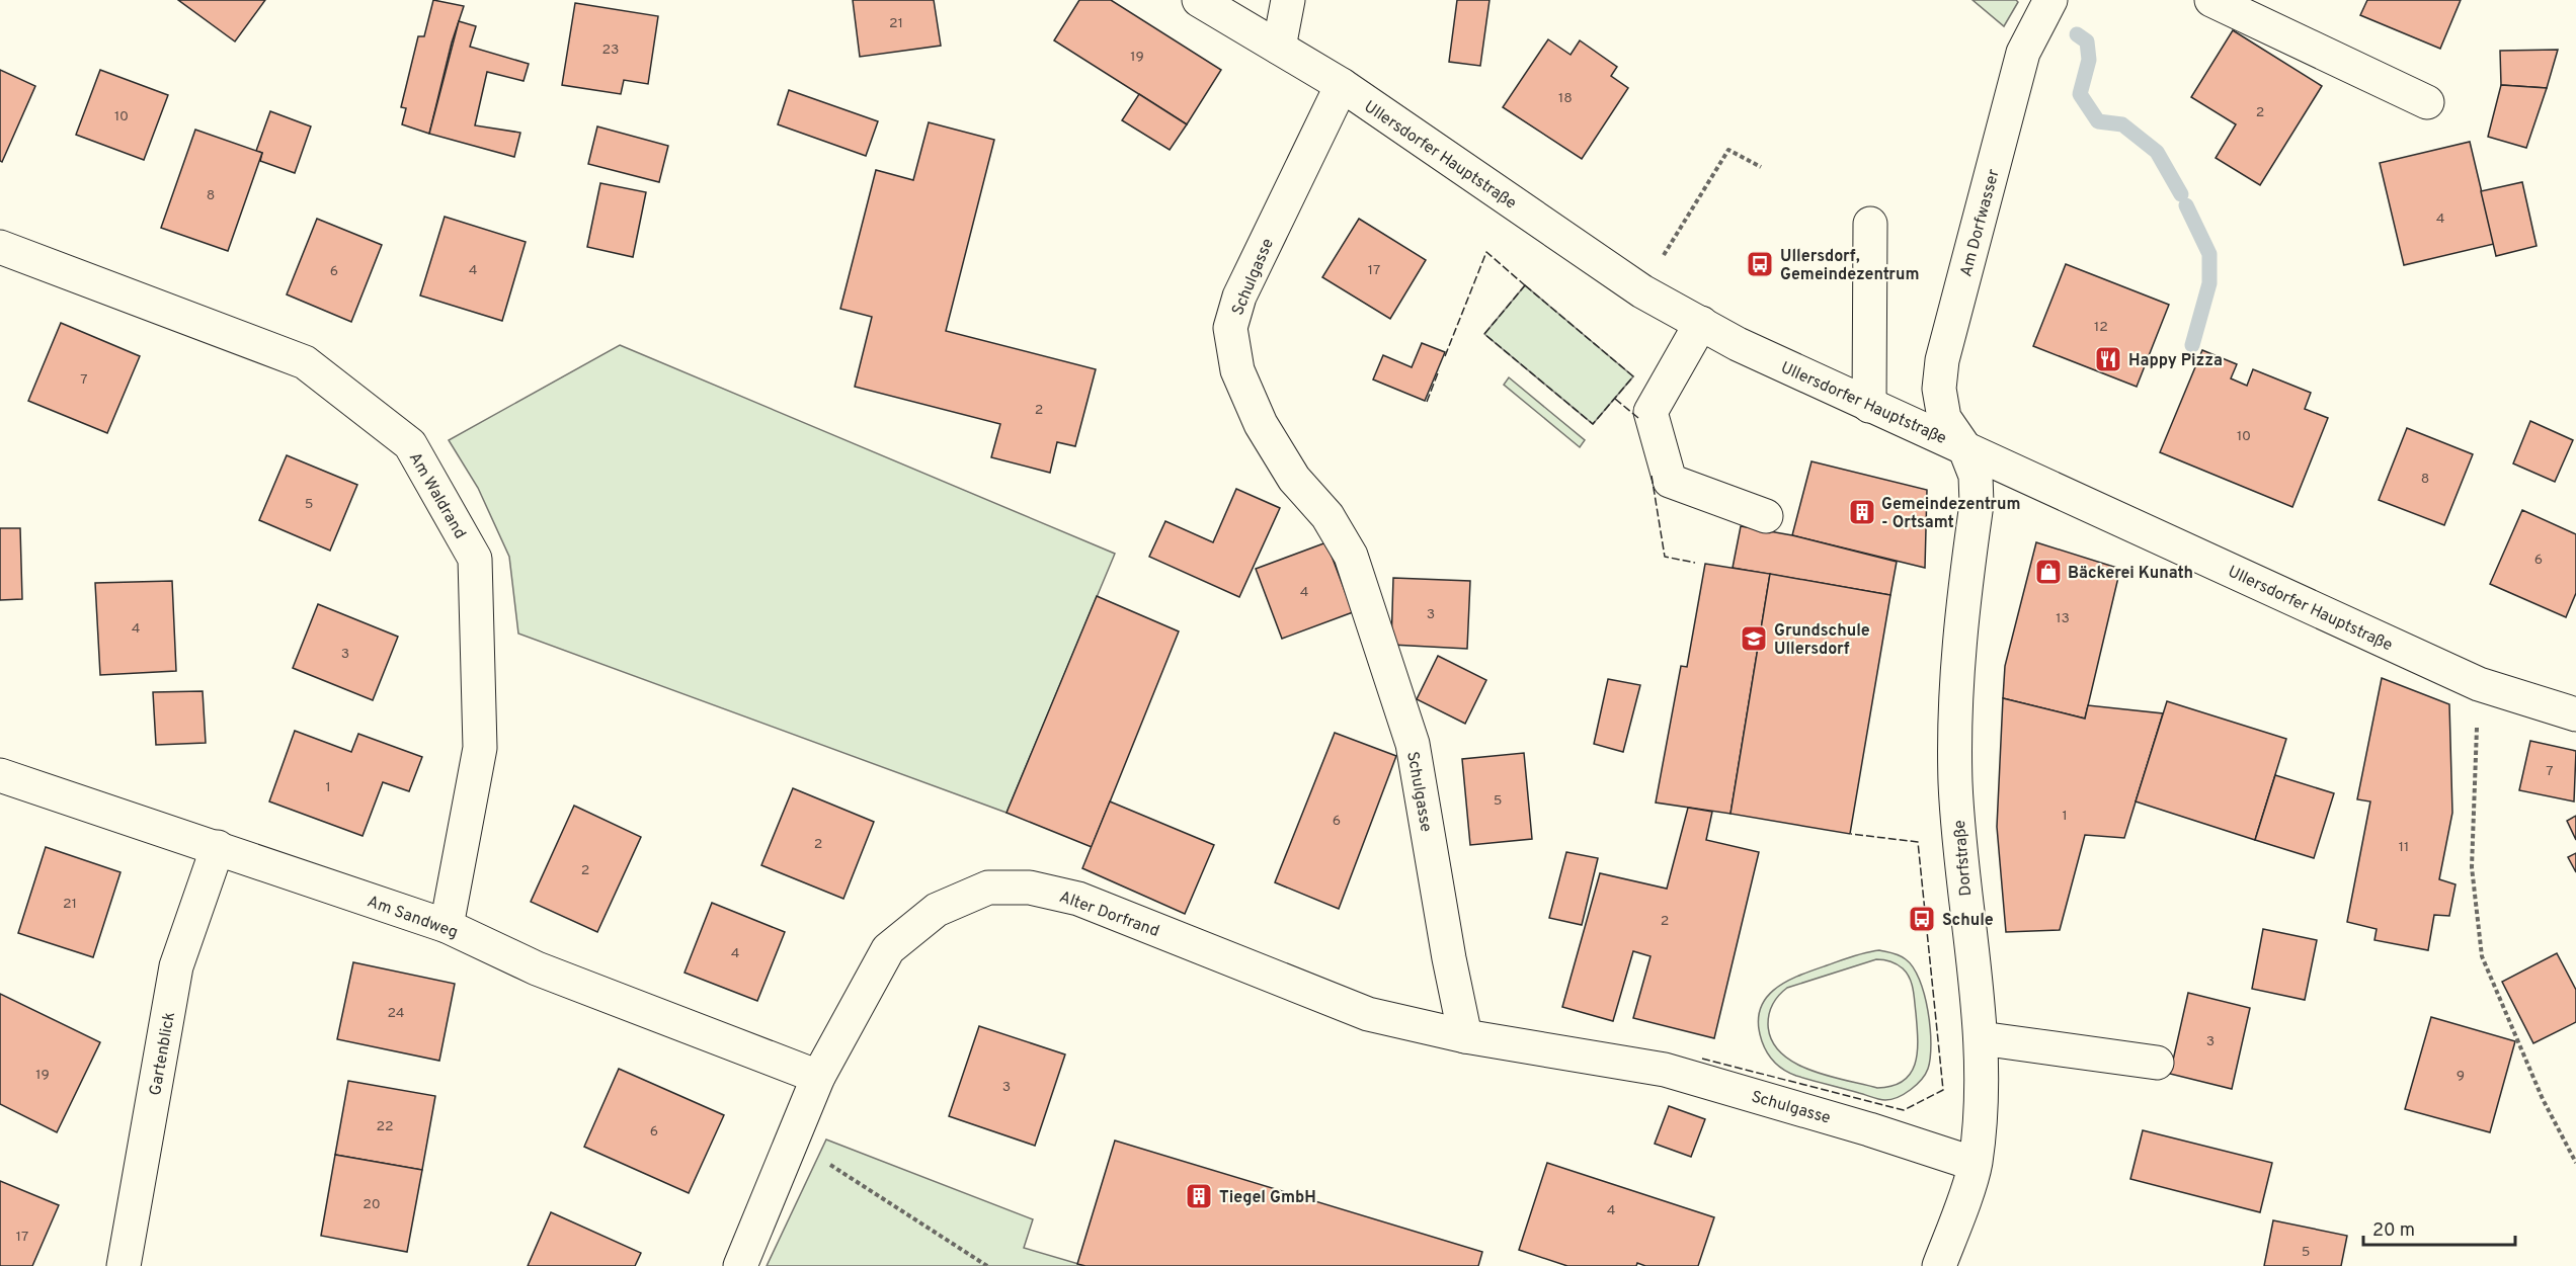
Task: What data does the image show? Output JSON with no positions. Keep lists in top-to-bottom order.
{
  "streets": {
    "street": [
      "Ullersdorfer Hauptstraße",
      "Am Dorfwasser",
      "Schulgasse",
      "Am Waldrand",
      "Dorfstraße",
      "Alter Dorfrand",
      "Am Sandweg",
      "Gartenblick"
    ]
  },
  "crossings": [
    ["Ullersdorfer Hauptstraße", "Am Dorfwasser"],
    ["Ullersdorfer Hauptstraße", "Schulgasse"],
    ["Ullersdorfer Hauptstraße", "Dorfstraße"],
    ["Am Dorfwasser", "Dorfstraße"],
    ["Schulgasse", "Dorfstraße"],
    ["Schulgasse", "Alter Dorfrand"],
    ["Am Waldrand", "Am Sandweg"],
    ["Alter Dorfrand", "Am Sandweg"],
    ["Am Sandweg", "Gartenblick"]
  ],
  "places": {
    "bus stop": ["Ullersdorf, Gemeindezentrum", "Schule"],
    "restaurant": ["Happy Pizza"],
    "building": ["Gemeindezentrum - Ortsamt", "Tiegel GmbH"],
    "shop": ["Bäckerei Kunath"],
    "school or university": ["Grundschule Ullersdorf"]
  },
  "house_numbers": [
    "21",
    "23",
    "19",
    "18",
    "2",
    "10",
    "8",
    "4",
    "4",
    "17",
    "6",
    "12",
    "7",
    "2",
    "10",
    "8",
    "5",
    "6",
    "4",
    "3",
    "13",
    "4",
    "3",
    "7",
    "1",
    "5",
    "1",
    "6",
    "2",
    "11",
    "2",
    "21",
    "2",
    "4",
    "24",
    "3",
    "19",
    "9",
    "3",
    "22",
    "6",
    "20",
    "4",
    "17",
    "5"
  ],
  "scale_bar": "20 m"
}
